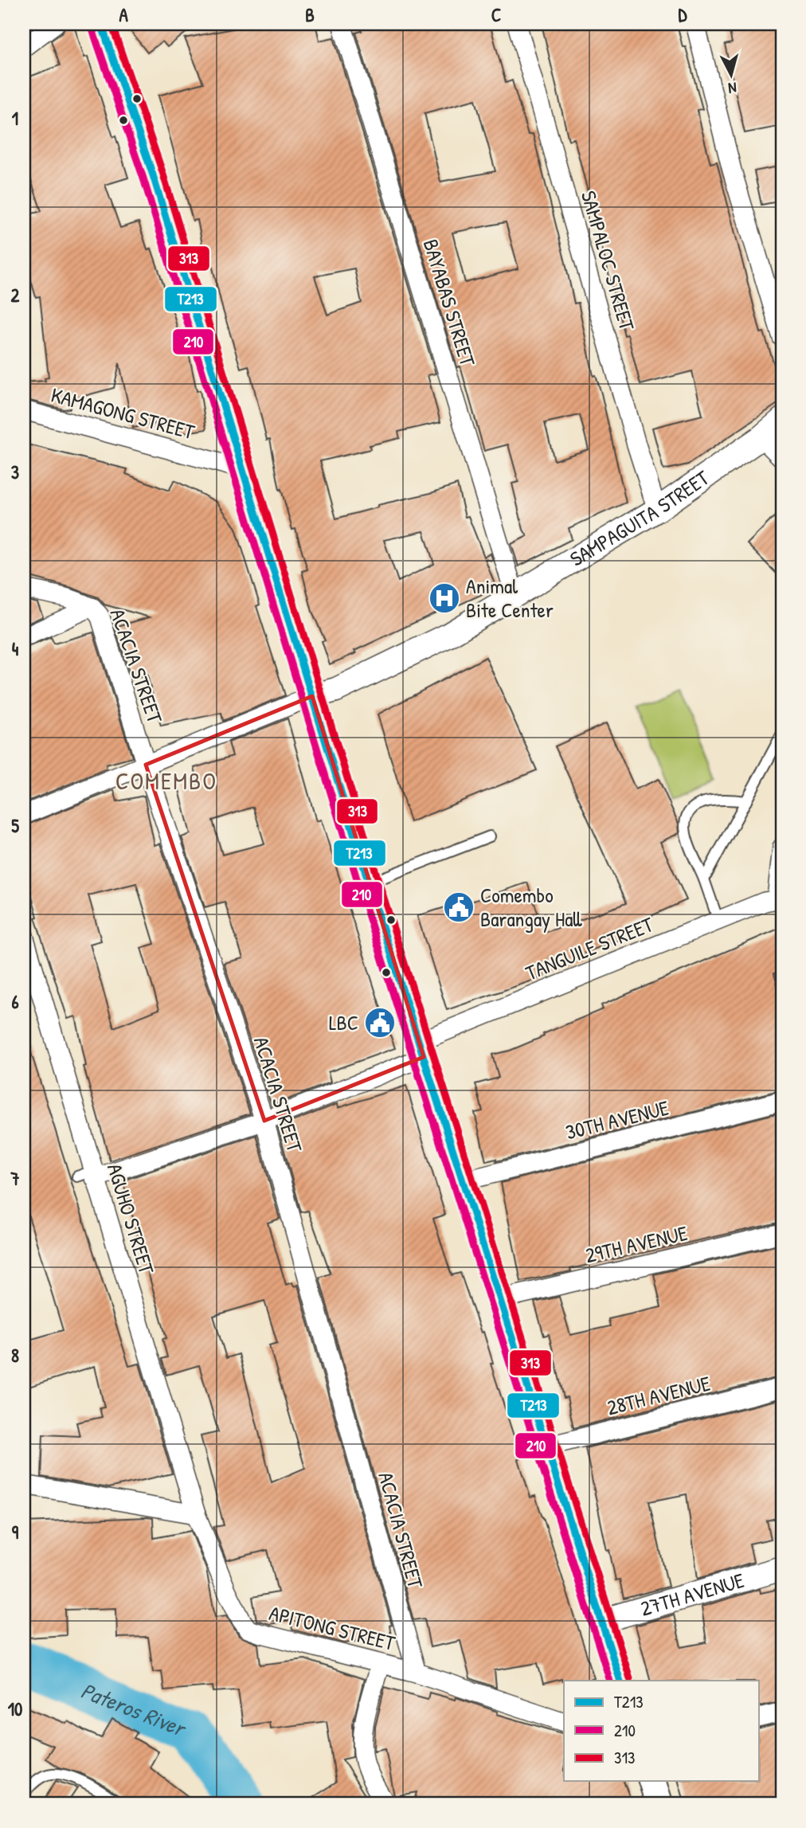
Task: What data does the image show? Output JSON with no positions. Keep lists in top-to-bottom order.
{
  "streets": {
    "street": [
      "SAMPALOC STREET",
      "BAYABAS STREET",
      "KAMAGONG STREET",
      "SAMPAGUITA STREET",
      "ACACIA STREET",
      "TANGUILE STREET",
      "30TH AVENUE",
      "AGUHO STREET",
      "29TH AVENUE",
      "28TH AVENUE",
      "27TH AVENUE",
      "APITONG STREET"
    ]
  },
  "crossings": [
    ["SAMPALOC STREET", "SAMPAGUITA STREET"],
    ["BAYABAS STREET", "SAMPAGUITA STREET"],
    ["ACACIA STREET", "TANGUILE STREET"],
    ["ACACIA STREET", "APITONG STREET"],
    ["TANGUILE STREET", "AGUHO STREET"],
    ["AGUHO STREET", "APITONG STREET"]
  ],
  "districts": ["COMEMBO"],
  "water": ["Pateros River"],
  "places": {
    "hospital": ["Animal Bite Center"],
    "public building": ["Comembo Barangay Hall", "LBC"]
  },
  "lines": ["transit line T213", "transit line 313", "transit line 210"],
  "legend": ["T213", "210", "313"],
  "north": "bottom",
  "grid": {
    "columns": [
      "A",
      "B",
      "C",
      "D"
    ],
    "rows": [
      "1",
      "2",
      "3",
      "4",
      "5",
      "6",
      "7",
      "8",
      "9",
      "10"
    ]
  }
}
